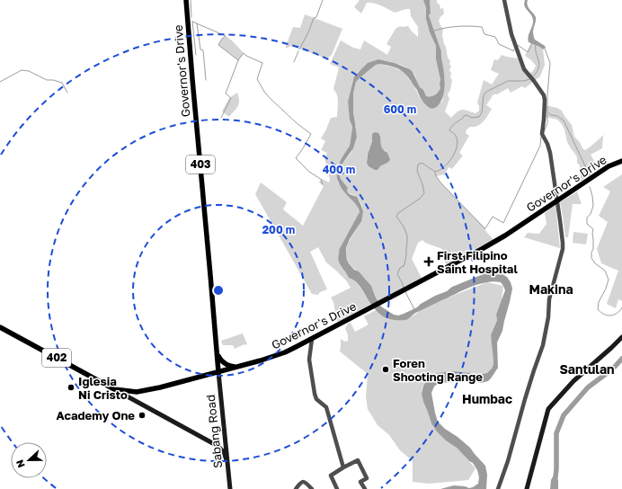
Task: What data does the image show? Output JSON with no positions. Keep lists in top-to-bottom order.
{
  "streets": {
    "main road": [
      "Governor's Drive",
      "403",
      "402",
      "Sabang Road"
    ]
  },
  "crossings": [
    ["Governor's Drive", "Sabang Road"],
    ["402", "Sabang Road"]
  ],
  "districts": ["Makina", "Santulan", "Humbac"],
  "places": {
    "health": ["First Filipino Saint Hospital"],
    "other": ["Foren Shooting Range", "Iglesia Ni Cristo", "Academy One"]
  },
  "north": "left",
  "rings": ["600 m", "400 m", "200 m"]
}
